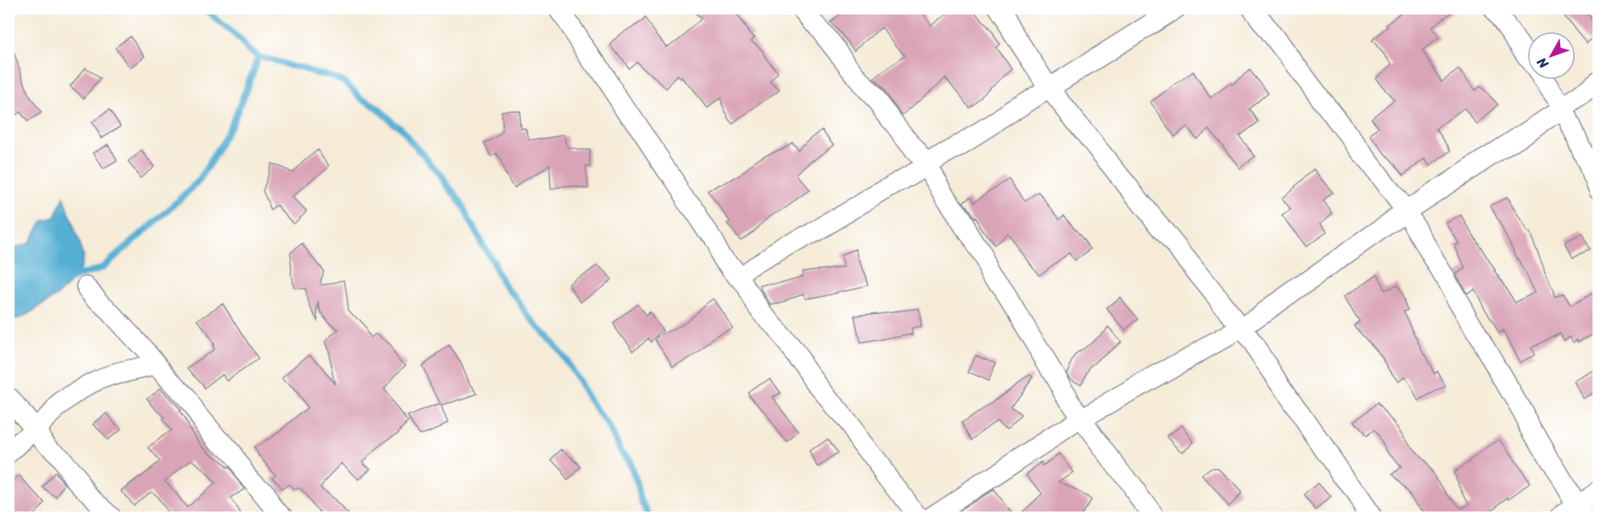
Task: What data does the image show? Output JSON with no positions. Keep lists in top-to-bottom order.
{
  "north": "bottom left"
}
